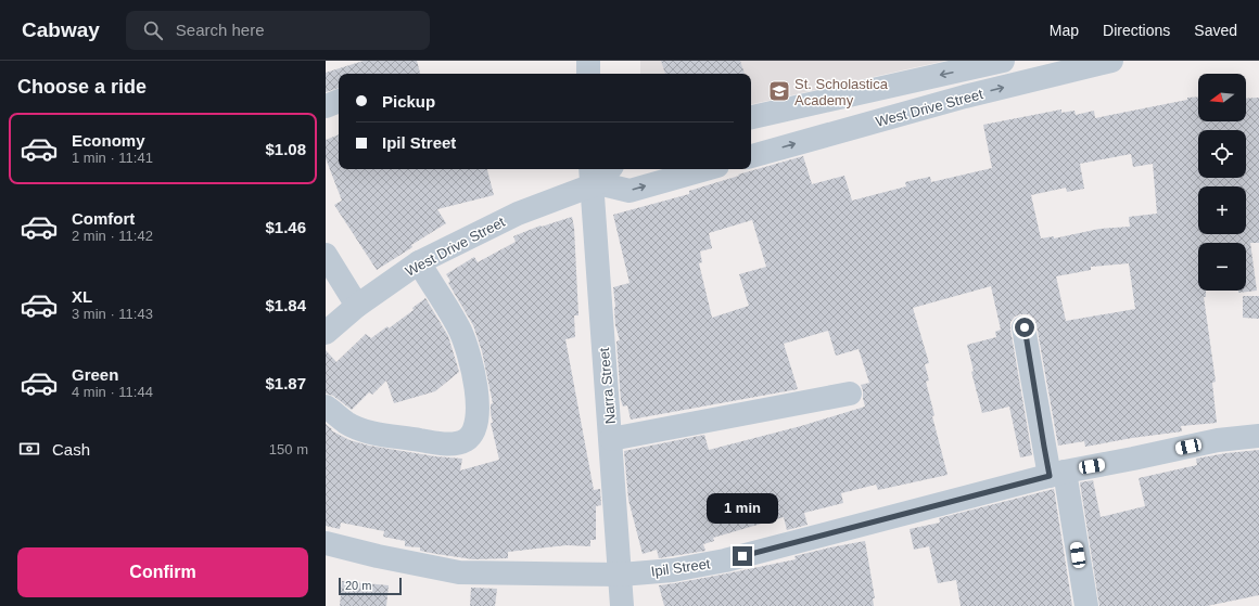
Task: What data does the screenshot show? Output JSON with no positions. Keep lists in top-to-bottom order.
{
  "streets": {
    "street": ["West Drive Street", "Narra Street", "Ipil Street"]
  },
  "crossings": [
    ["West Drive Street", "Narra Street"],
    ["Narra Street", "Ipil Street"]
  ],
  "places": {
    "school or university": ["St. Scholastica Academy"]
  },
  "scale_bar": "20 m",
  "north": "left",
  "page": {
    "header": "Cabway",
    "search": "Search here",
    "nav": ["Map", "Directions", "Saved"],
    "heading": "Choose a ride",
    "map_buttons": ["+", "−"],
    "banner": ["Pickup", "Ipil Street"],
    "list": [
      {
        "name": "Economy",
        "note": "1 min · 11:41",
        "value": "$1.08"
      },
      {
        "name": "Comfort",
        "note": "2 min · 11:42",
        "value": "$1.46"
      },
      {
        "name": "XL",
        "note": "3 min · 11:43",
        "value": "$1.84"
      },
      {
        "name": "Green",
        "note": "4 min · 11:44",
        "value": "$1.87"
      }
    ],
    "pay": ["Cash", "150 m"],
    "bubble": "1 min",
    "buttons": "Confirm",
    "scale": "20 m"
  }
}
